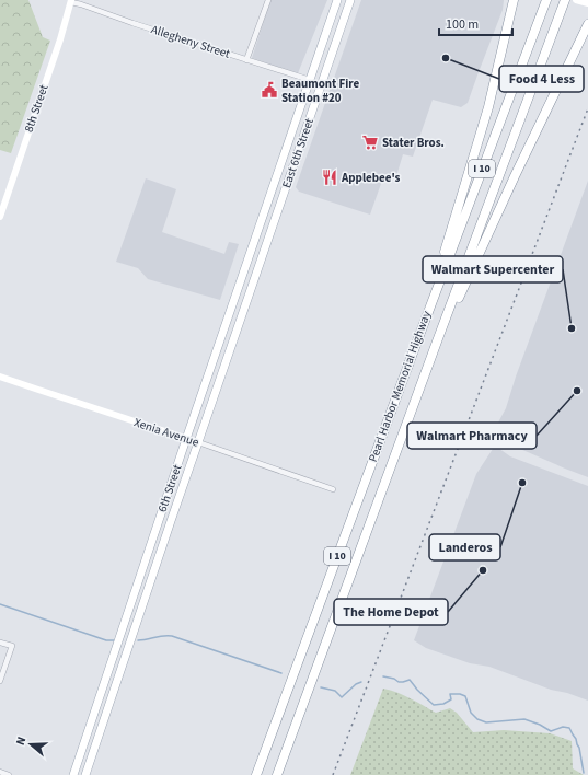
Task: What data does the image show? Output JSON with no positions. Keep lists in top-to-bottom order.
{
  "streets": {
    "highway": ["I 10", "Pearl Harbor Memorial Highway"],
    "main road": ["East 6th Street", "6th Street"],
    "street": ["Allegheny Street", "8th Street", "Xenia Avenue"]
  },
  "crossings": [
    ["Allegheny Street", "8th Street"],
    ["Allegheny Street", "East 6th Street"],
    ["East 6th Street", "6th Street"],
    ["Xenia Avenue", "6th Street"]
  ],
  "places": {
    "other": [
      "Food 4 Less",
      "Walmart Supercenter",
      "Walmart Pharmacy",
      "Landeros",
      "The Home Depot"
    ],
    "public building": ["Beaumont Fire Station #20"],
    "supermarket": ["Stater Bros."],
    "restaurant": ["Applebee's"]
  },
  "scale_bar": "100 m",
  "north": "left"
}
